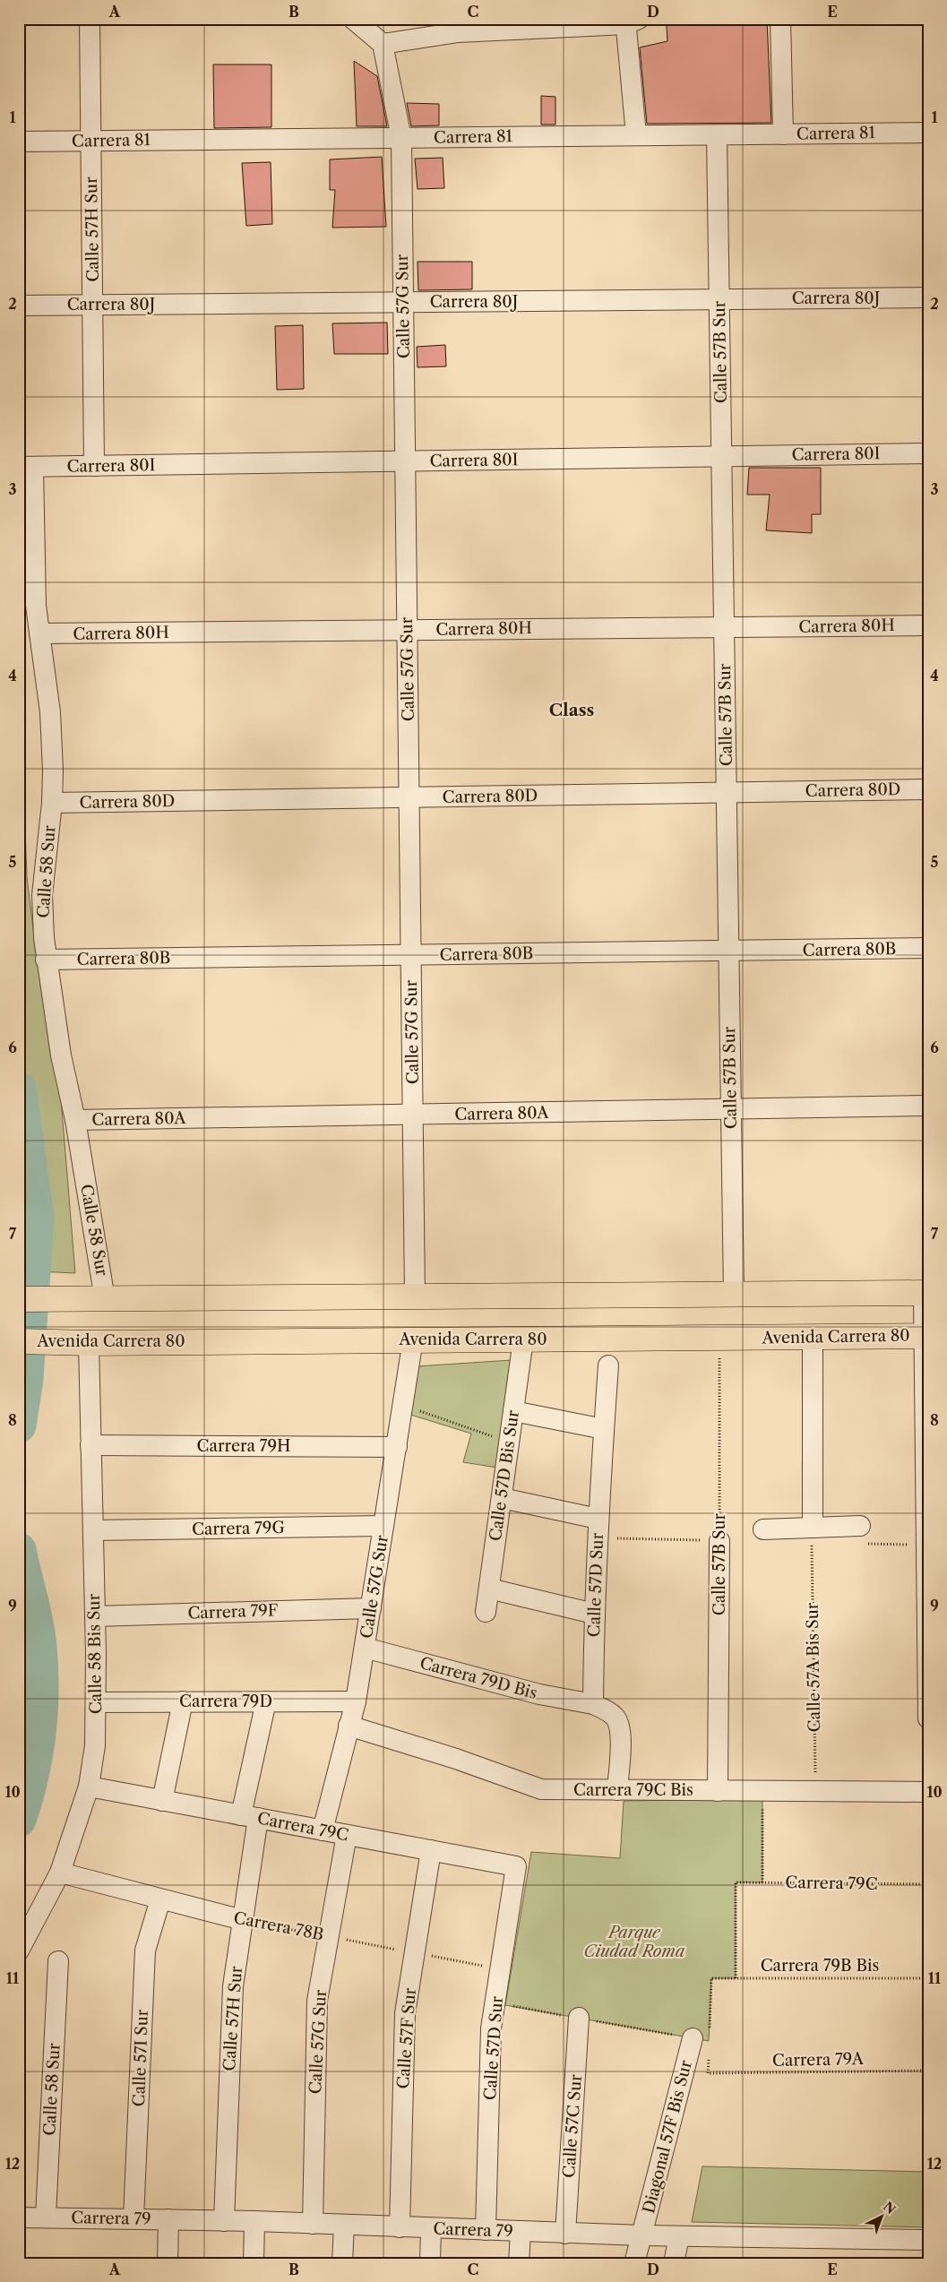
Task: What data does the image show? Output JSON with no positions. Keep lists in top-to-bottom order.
{
  "streets": {
    "main road": ["Avenida Carrera 80"],
    "street": [
      "Carrera 81",
      "Calle 57H Sur",
      "Carrera 80J",
      "Calle 57G Sur",
      "Calle 57B Sur",
      "Carrera 80I",
      "Carrera 80H",
      "Carrera 80D",
      "Calle 58 Sur",
      "Carrera 80B",
      "Carrera 80A",
      "Carrera 79H",
      "Calle 57D Bis Sur",
      "Carrera 79G",
      "Calle 57D Sur",
      "Carrera 79F",
      "Calle 58 Bis Sur",
      "Carrera 79D Bis",
      "Carrera 79D",
      "Carrera 79C Bis",
      "Carrera 79C",
      "Carrera 78B",
      "Calle 57F Sur",
      "Calle 57I Sur",
      "Calle 57C Sur",
      "Diagonal 57F Bis Sur",
      "Carrera 79"
    ],
    "path": ["Calle 57A Bis Sur", "Carrera 79B Bis", "Carrera 79A"]
  },
  "crossings": [
    ["Carrera 81", "Calle 57H Sur"],
    ["Carrera 81", "Calle 57G Sur"],
    ["Carrera 81", "Calle 57B Sur"],
    ["Calle 57H Sur", "Carrera 80J"],
    ["Calle 57H Sur", "Carrera 80I"],
    ["Calle 57H Sur", "Carrera 79D"],
    ["Calle 57H Sur", "Carrera 79C"],
    ["Calle 57H Sur", "Carrera 78B"],
    ["Calle 57H Sur", "Carrera 79"],
    ["Carrera 80J", "Calle 57G Sur"],
    ["Carrera 80J", "Calle 57B Sur"],
    ["Calle 57G Sur", "Carrera 80I"],
    ["Calle 57G Sur", "Carrera 80H"],
    ["Calle 57G Sur", "Carrera 80D"],
    ["Calle 57G Sur", "Carrera 80B"],
    ["Calle 57G Sur", "Carrera 80A"],
    ["Calle 57G Sur", "Avenida Carrera 80"],
    ["Calle 57G Sur", "Carrera 79H"],
    ["Calle 57G Sur", "Carrera 79G"],
    ["Calle 57G Sur", "Carrera 79F"],
    ["Calle 57G Sur", "Carrera 79D Bis"],
    ["Calle 57G Sur", "Carrera 79D"],
    ["Calle 57G Sur", "Carrera 79C Bis"],
    ["Calle 57G Sur", "Carrera 79C"],
    ["Calle 57G Sur", "Carrera 78B"],
    ["Calle 57G Sur", "Carrera 79"],
    ["Calle 57B Sur", "Carrera 80I"],
    ["Calle 57B Sur", "Carrera 80H"],
    ["Calle 57B Sur", "Carrera 80D"],
    ["Calle 57B Sur", "Carrera 80B"],
    ["Calle 57B Sur", "Carrera 80A"],
    ["Calle 57B Sur", "Avenida Carrera 80"],
    ["Calle 57B Sur", "Carrera 79C Bis"],
    ["Carrera 80I", "Calle 58 Sur"],
    ["Carrera 80H", "Calle 58 Sur"],
    ["Carrera 80D", "Calle 58 Sur"],
    ["Calle 58 Sur", "Carrera 80B"],
    ["Calle 58 Sur", "Carrera 80A"],
    ["Calle 58 Sur", "Carrera 79"],
    ["Avenida Carrera 80", "Calle 57D Bis Sur"],
    ["Avenida Carrera 80", "Calle 58 Bis Sur"],
    ["Carrera 79H", "Calle 58 Bis Sur"],
    ["Carrera 79G", "Calle 58 Bis Sur"],
    ["Calle 57D Sur", "Carrera 79D Bis"],
    ["Calle 57D Sur", "Carrera 79C"],
    ["Calle 57D Sur", "Carrera 78B"],
    ["Calle 57D Sur", "Carrera 79"],
    ["Carrera 79F", "Calle 58 Bis Sur"],
    ["Calle 58 Bis Sur", "Carrera 79D"],
    ["Calle 58 Bis Sur", "Carrera 79C"],
    ["Calle 58 Bis Sur", "Carrera 78B"],
    ["Calle 57A Bis Sur", "Carrera 79C Bis"],
    ["Carrera 79C", "Carrera 79B Bis"],
    ["Carrera 79C", "Calle 57F Sur"],
    ["Carrera 78B", "Calle 57F Sur"],
    ["Carrera 78B", "Calle 57I Sur"],
    ["Calle 57F Sur", "Carrera 79"],
    ["Calle 57I Sur", "Carrera 79"],
    ["Calle 57C Sur", "Carrera 79"],
    ["Diagonal 57F Bis Sur", "Carrera 79"]
  ],
  "districts": ["Class"],
  "parks": ["Parque Ciudad Roma"],
  "north": "top right",
  "grid": {
    "columns": [
      "A",
      "B",
      "C",
      "D",
      "E"
    ],
    "rows": [
      "1",
      "2",
      "3",
      "4",
      "5",
      "6",
      "7",
      "8",
      "9",
      "10",
      "11",
      "12"
    ]
  }
}
